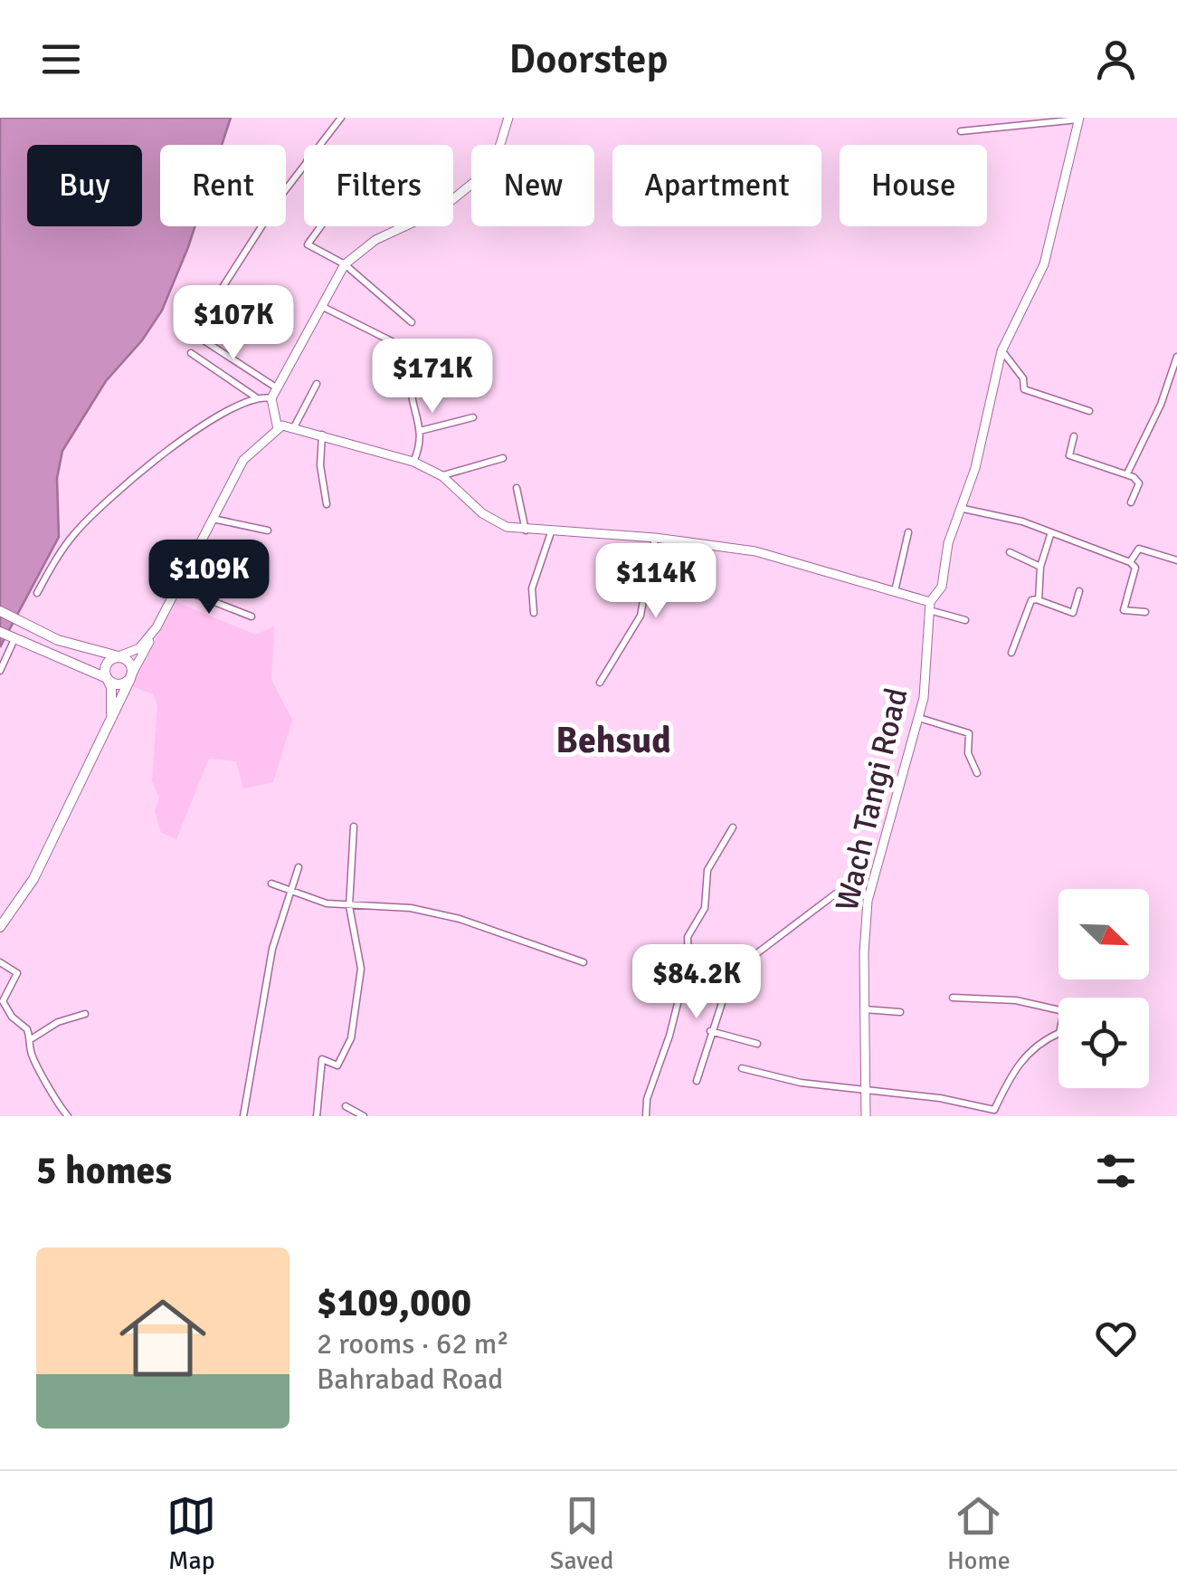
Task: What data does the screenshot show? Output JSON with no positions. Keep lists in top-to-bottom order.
{
  "streets": {
    "main road": ["Wach Tangi Road"]
  },
  "districts": ["Behsud"],
  "north": "bottom right",
  "page": {
    "header": "Doorstep",
    "chip": [
      "Buy",
      "Rent",
      "Filters",
      "New",
      "Apartment",
      "House"
    ],
    "price": [
      "$107K",
      "$171K",
      "$109K",
      "$114K",
      "$84.2K"
    ],
    "heading": "5 homes",
    "list": [
      {
        "name": "$109,000",
        "note": "2 rooms · 62 m² · Bahrabad Road"
      }
    ],
    "tabs": ["Map", "Saved", "Home"]
  }
}
